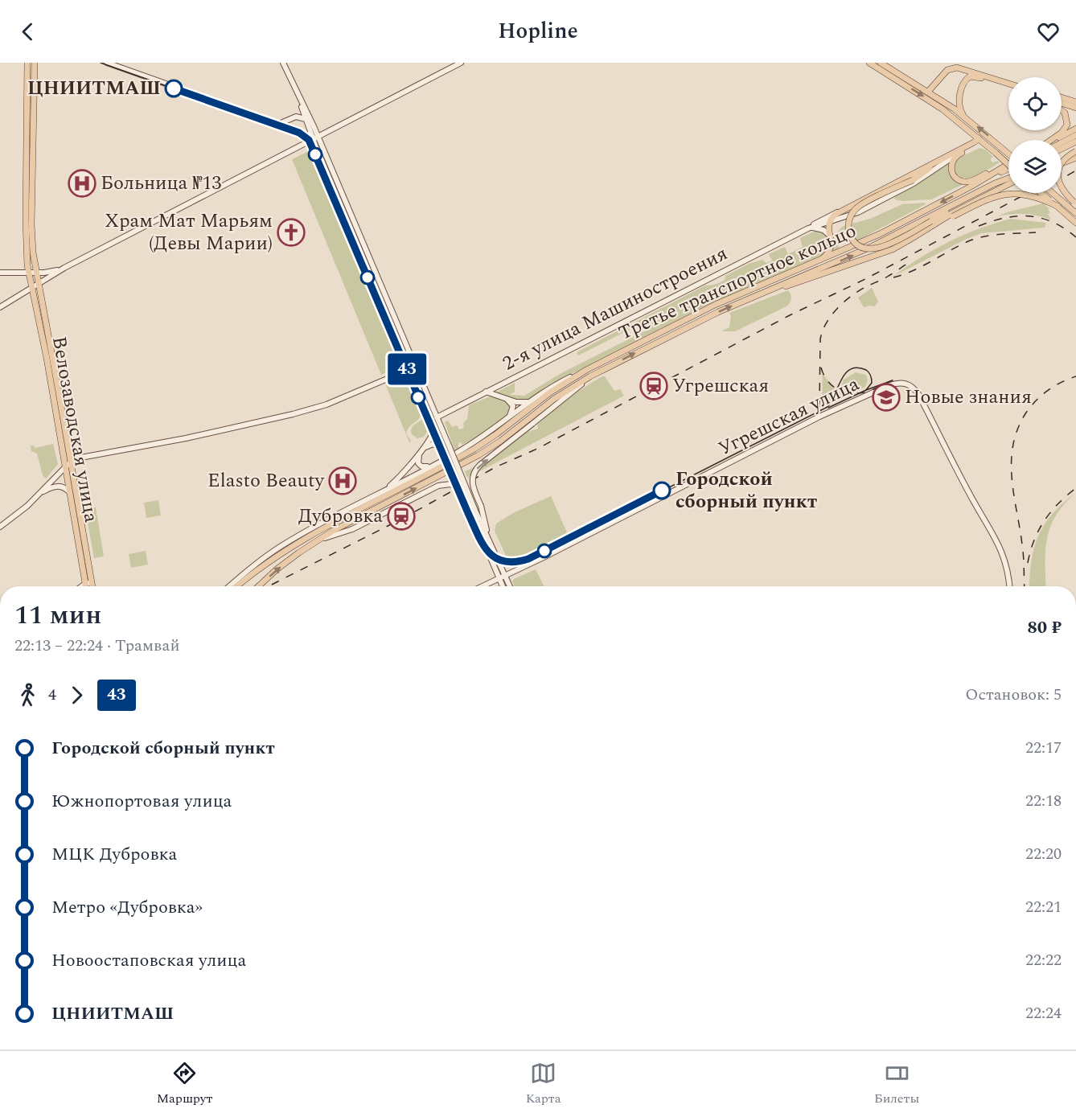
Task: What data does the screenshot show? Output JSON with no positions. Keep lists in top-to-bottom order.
{
  "streets": {
    "main road": [
      "Третье транспортное кольцо",
      "2-я улица Машиностроения",
      "Угрешская улица",
      "Велозаводская улица"
    ]
  },
  "crossings": [
    ["Третье транспортное кольцо", "2-я улица Машиностроения"]
  ],
  "places": {
    "other": ["ЦНИИТМАШ", "Городской сборный пункт"],
    "hospital": ["Больница №13", "Elasto Beauty"],
    "church": ["Храм Мат Марьям (Девы Марии)"],
    "station": ["Угрешская", "Дубровка"],
    "school or university": ["Новые знания"]
  },
  "lines": ["tram line 43"],
  "page": {
    "header": "Hopline",
    "on_map": "43",
    "heading": ["11 мин", "22:13 – 22:24 · Трамвай", "80 ₽"],
    "legs": ["4", "43", "Остановок: 5"],
    "list": [
      {
        "name": "Городской сборный пункт",
        "value": "22:17"
      },
      {
        "name": "Южнопортовая улица",
        "value": "22:18"
      },
      {
        "name": "МЦК Дубровка",
        "value": "22:20"
      },
      {
        "name": "Метро «Дубровка»",
        "value": "22:21"
      },
      {
        "name": "Новоостаповская улица",
        "value": "22:22"
      },
      {
        "name": "ЦНИИТМАШ",
        "value": "22:24"
      }
    ],
    "tabs": ["Маршрут", "Карта", "Билеты"]
  }
}
